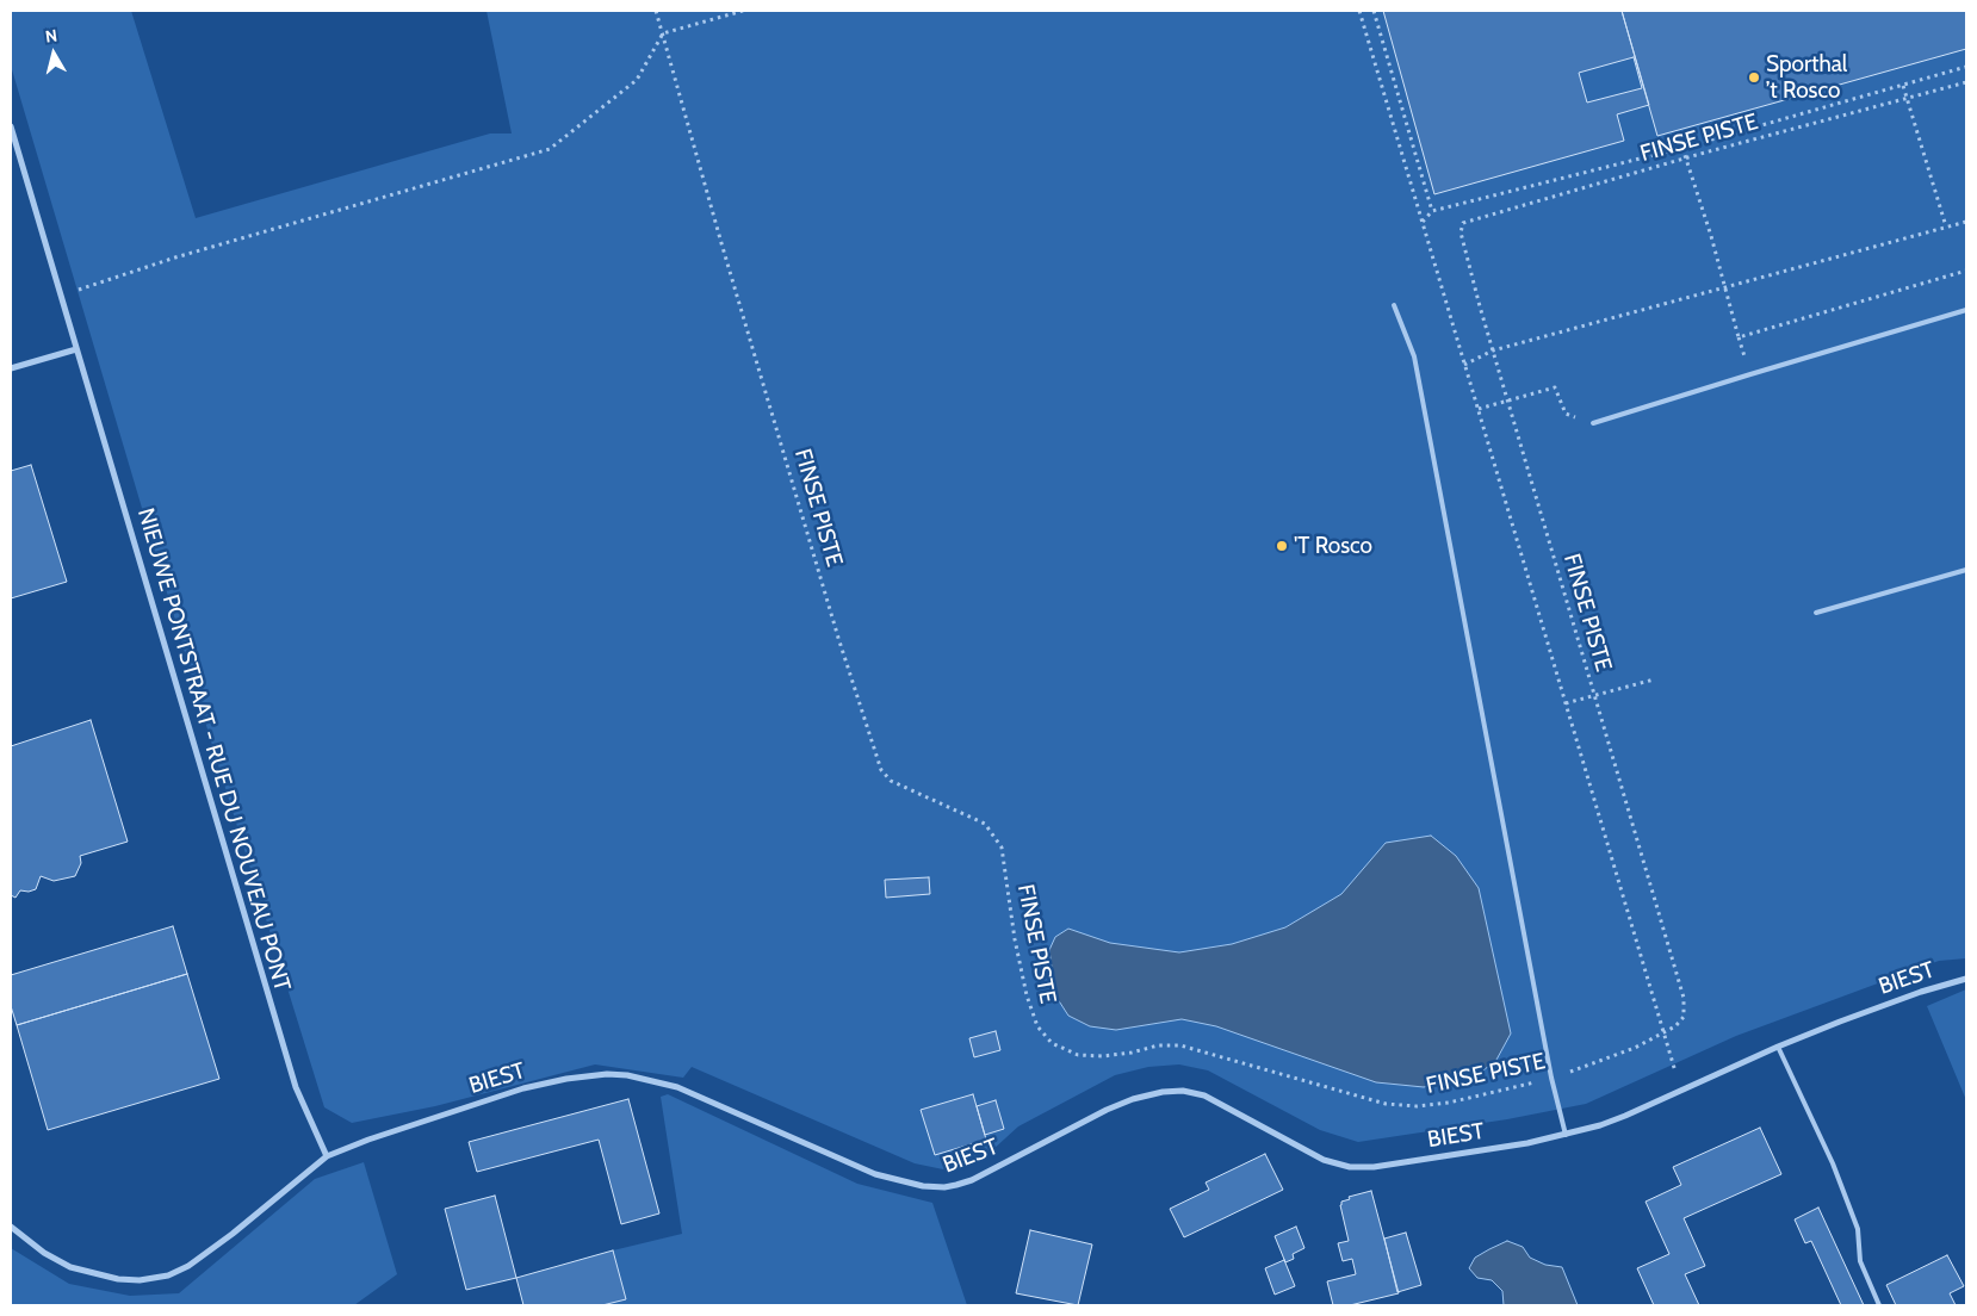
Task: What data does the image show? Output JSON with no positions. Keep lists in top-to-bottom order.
{
  "streets": {
    "street": ["NIEUWE PONTSTRAAT - RUE DU NOUVEAU PONT", "BIEST"],
    "path": ["FINSE PISTE"]
  },
  "crossings": [
    ["NIEUWE PONTSTRAAT - RUE DU NOUVEAU PONT", "BIEST"]
  ],
  "places": ["Sporthal ’t Rosco", "'T Rosco"],
  "north": "top"
}
